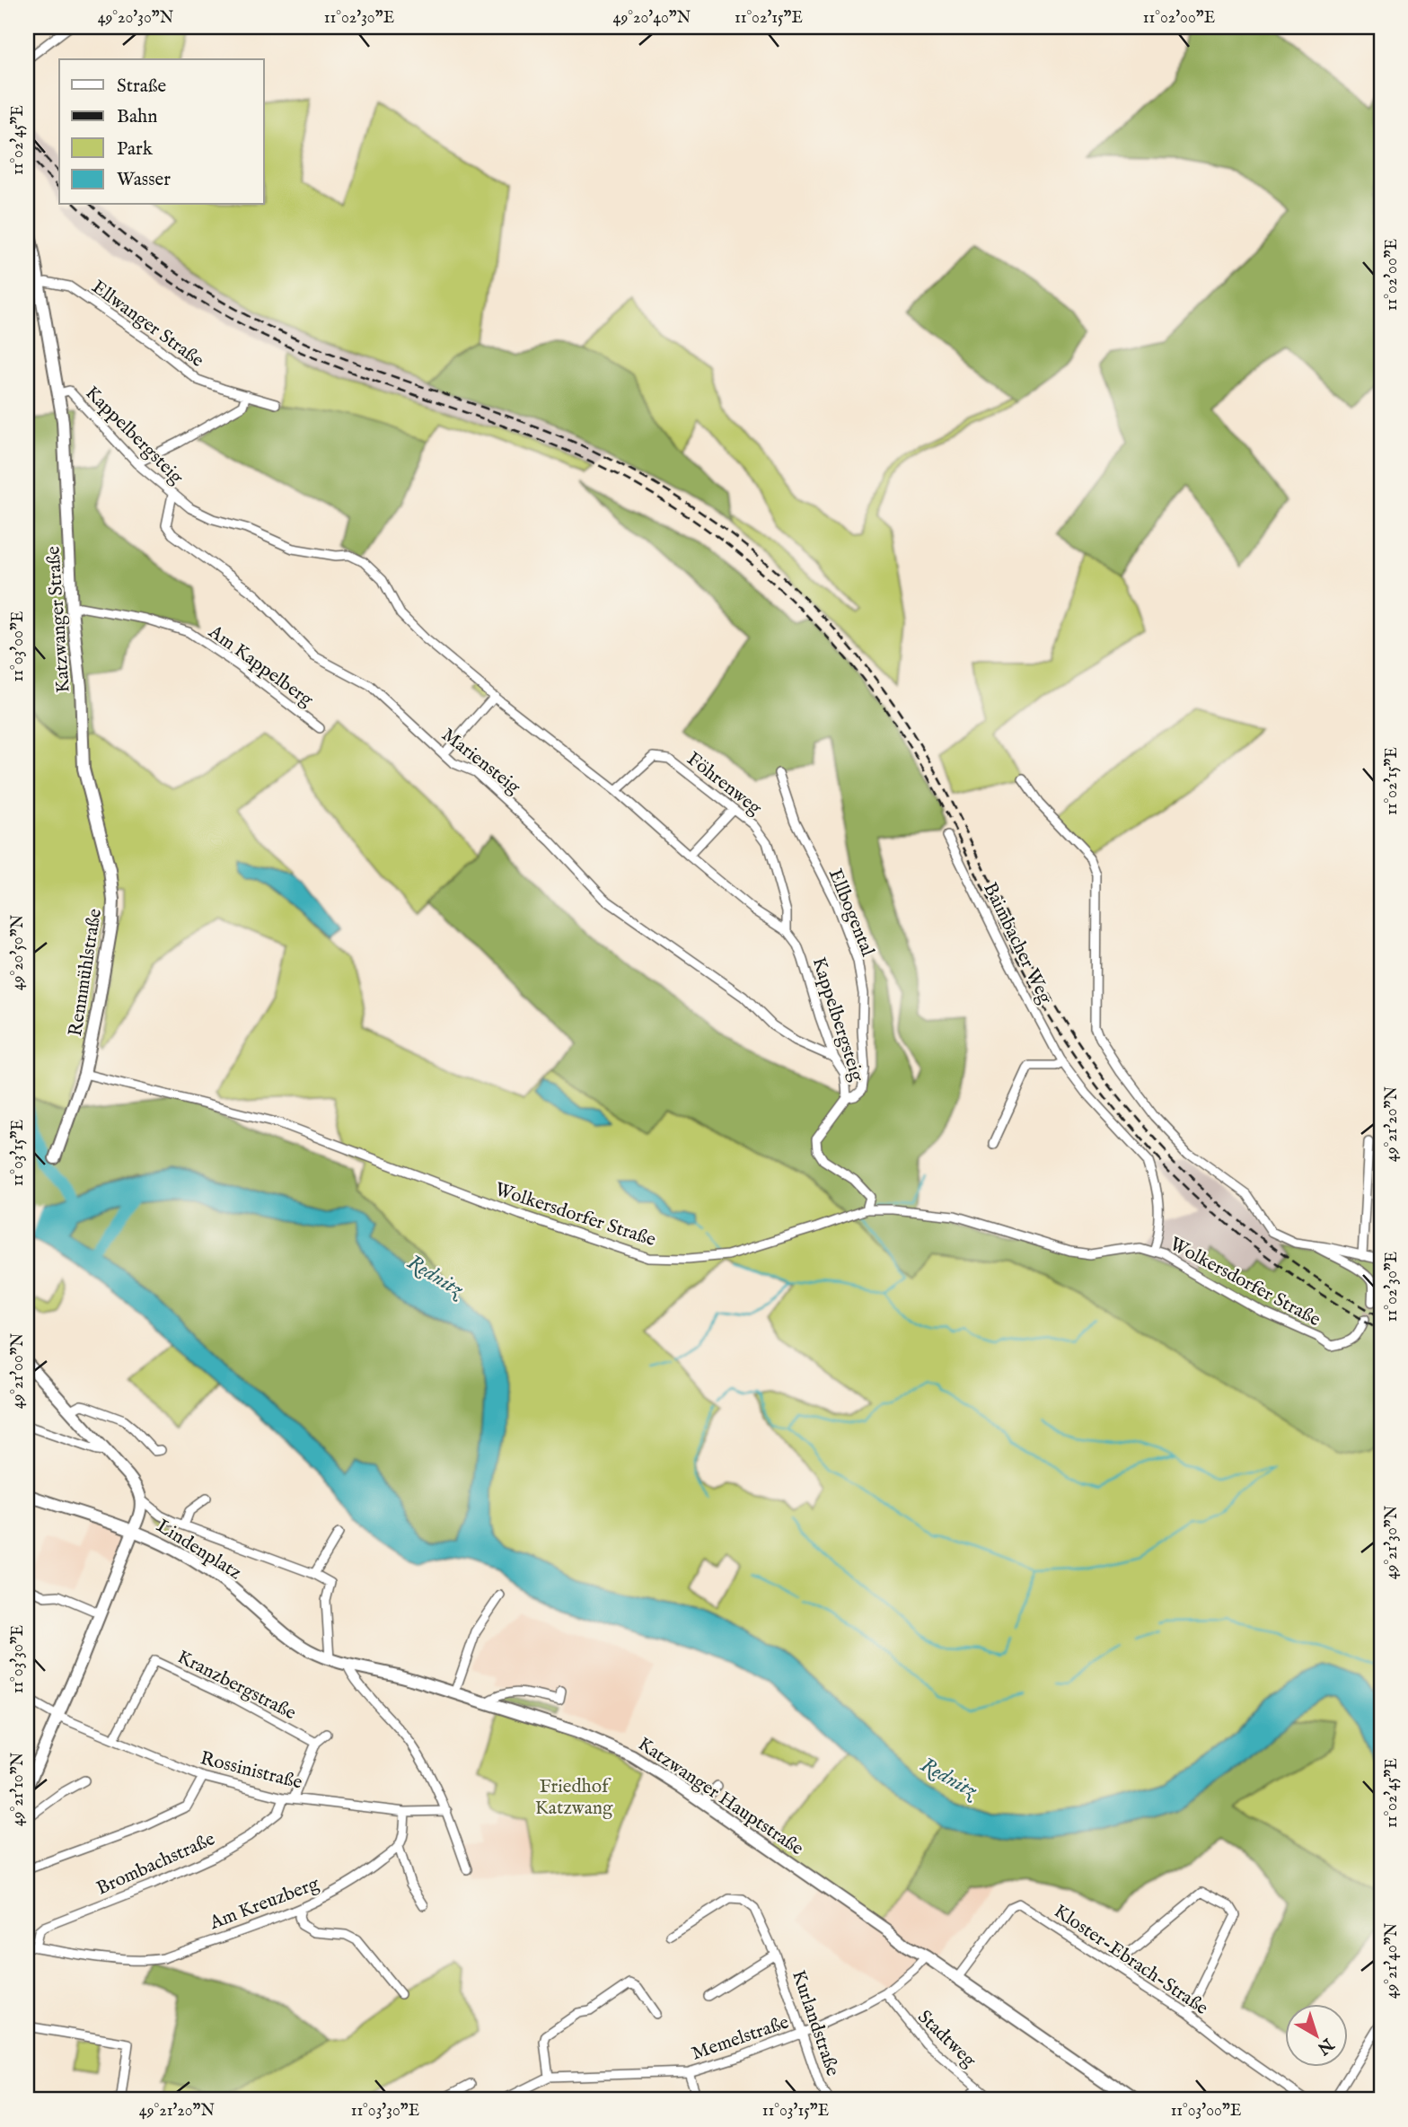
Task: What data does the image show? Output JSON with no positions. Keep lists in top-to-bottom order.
{
  "streets": {
    "main road": [
      "Katzwanger Straße",
      "Rennmühlstraße",
      "Lindenplatz",
      "Katzwanger Hauptstraße"
    ],
    "street": [
      "Ellwanger Straße",
      "Kappelbergsteig",
      "Am Kappelberg",
      "Mariensteig",
      "Föhrenweg",
      "Ellbogental",
      "Baimbacher Weg",
      "Wolkersdorfer Straße",
      "Kranzbergstraße",
      "Rossinistraße",
      "Brombachstraße",
      "Am Kreuzberg",
      "Kloster-Ebrach-Straße",
      "Kurlandstraße",
      "Memelstraße",
      "Stadtweg"
    ]
  },
  "crossings": [
    ["Ellwanger Straße", "Katzwanger Straße"],
    ["Kappelbergsteig", "Katzwanger Straße"],
    ["Kappelbergsteig", "Mariensteig"],
    ["Kappelbergsteig", "Föhrenweg"],
    ["Kappelbergsteig", "Ellbogental"],
    ["Kappelbergsteig", "Wolkersdorfer Straße"],
    ["Katzwanger Straße", "Am Kappelberg"],
    ["Katzwanger Straße", "Rennmühlstraße"],
    ["Baimbacher Weg", "Wolkersdorfer Straße"],
    ["Rennmühlstraße", "Wolkersdorfer Straße"],
    ["Lindenplatz", "Katzwanger Hauptstraße"],
    ["Kranzbergstraße", "Rossinistraße"],
    ["Rossinistraße", "Brombachstraße"],
    ["Katzwanger Hauptstraße", "Kloster-Ebrach-Straße"],
    ["Katzwanger Hauptstraße", "Memelstraße"],
    ["Brombachstraße", "Am Kreuzberg"],
    ["Kurlandstraße", "Memelstraße"],
    ["Memelstraße", "Stadtweg"]
  ],
  "water": ["Rednitz"],
  "parks": ["Friedhof Katzwang"],
  "legend": [
    "Straße",
    "Bahn",
    "Park",
    "Wasser"
  ],
  "north": "bottom right",
  "coordinates": [
    "49°20'30\"N",
    "11°02'30\"E",
    "49°20'40\"N",
    "11°02'15\"E",
    "11°02'00\"E",
    "11°02'45\"E",
    "11°03'00\"E",
    "49°20'50\"N",
    "49°21'20\"N",
    "11°03'15\"E",
    "49°21'00\"N",
    "49°21'30\"N",
    "11°03'30\"E",
    "49°21'10\"N",
    "49°21'40\"N"
  ]
}
